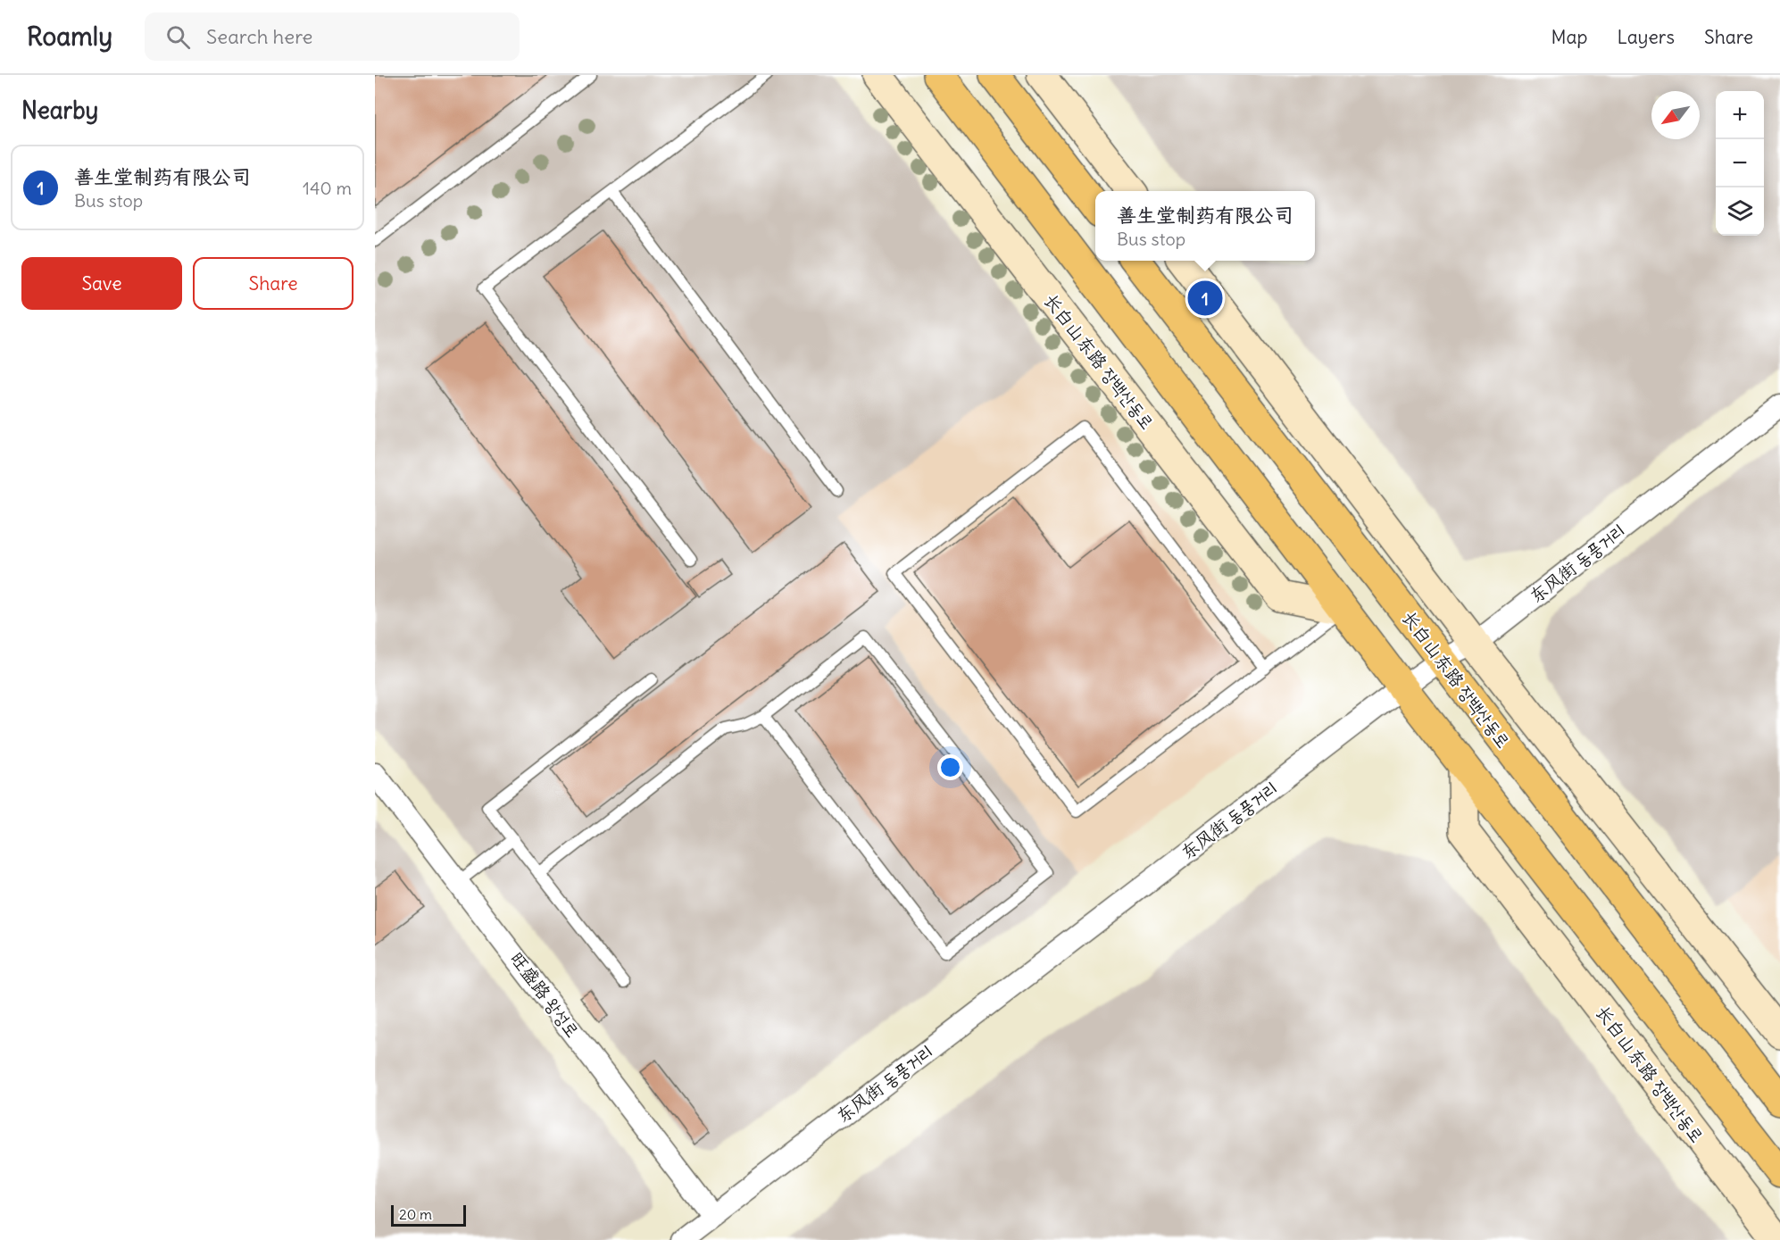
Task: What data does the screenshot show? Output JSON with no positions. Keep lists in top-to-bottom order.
{
  "streets": {
    "main road": ["长白山东路 장백산동로"],
    "street": ["东风街 동풍거리", "旺盛路 왕성로"]
  },
  "crossings": [
    ["长白山东路 장백산동로", "东风街 동풍거리"],
    ["东风街 동풍거리", "旺盛路 왕성로"]
  ],
  "scale_bar": "20 m",
  "north": "bottom left",
  "page": {
    "header": "Roamly",
    "search": "Search here",
    "nav": ["Map", "Layers", "Share"],
    "heading": "Nearby",
    "map_buttons": ["+", "−"],
    "list": [
      {
        "mark": "1",
        "name": "善生堂制药有限公司",
        "note": "Bus stop",
        "value": "140 m"
      }
    ],
    "popup": ["善生堂制药有限公司", "Bus stop"],
    "buttons": ["Save", "Share"],
    "pins": "1",
    "scale": "20 m"
  }
}
